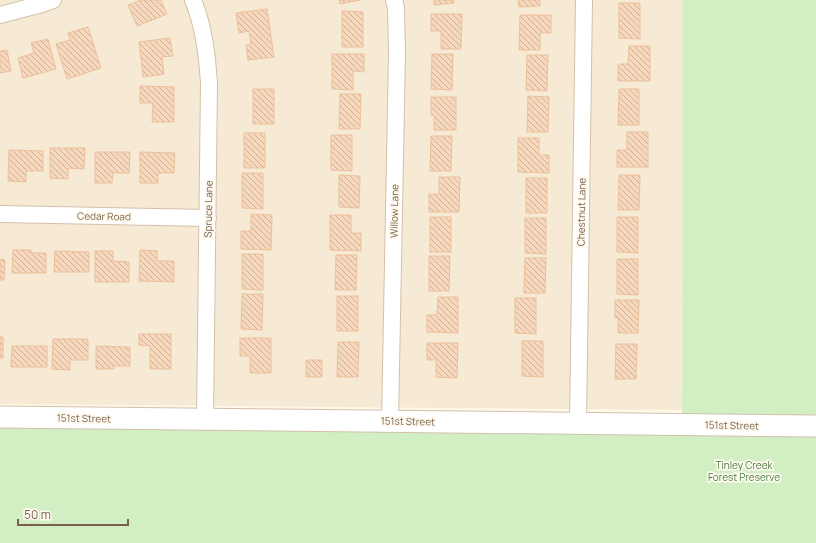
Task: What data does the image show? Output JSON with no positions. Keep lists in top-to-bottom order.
{
  "streets": {
    "street": [
      "Spruce Lane",
      "Willow Lane",
      "Chestnut Lane",
      "Cedar Road",
      "151st Street"
    ]
  },
  "crossings": [
    ["Spruce Lane", "Cedar Road"],
    ["Spruce Lane", "151st Street"],
    ["Willow Lane", "151st Street"],
    ["Chestnut Lane", "151st Street"]
  ],
  "parks": ["Tinley Creek Forest Preserve"],
  "scale_bar": "50 m"
}
